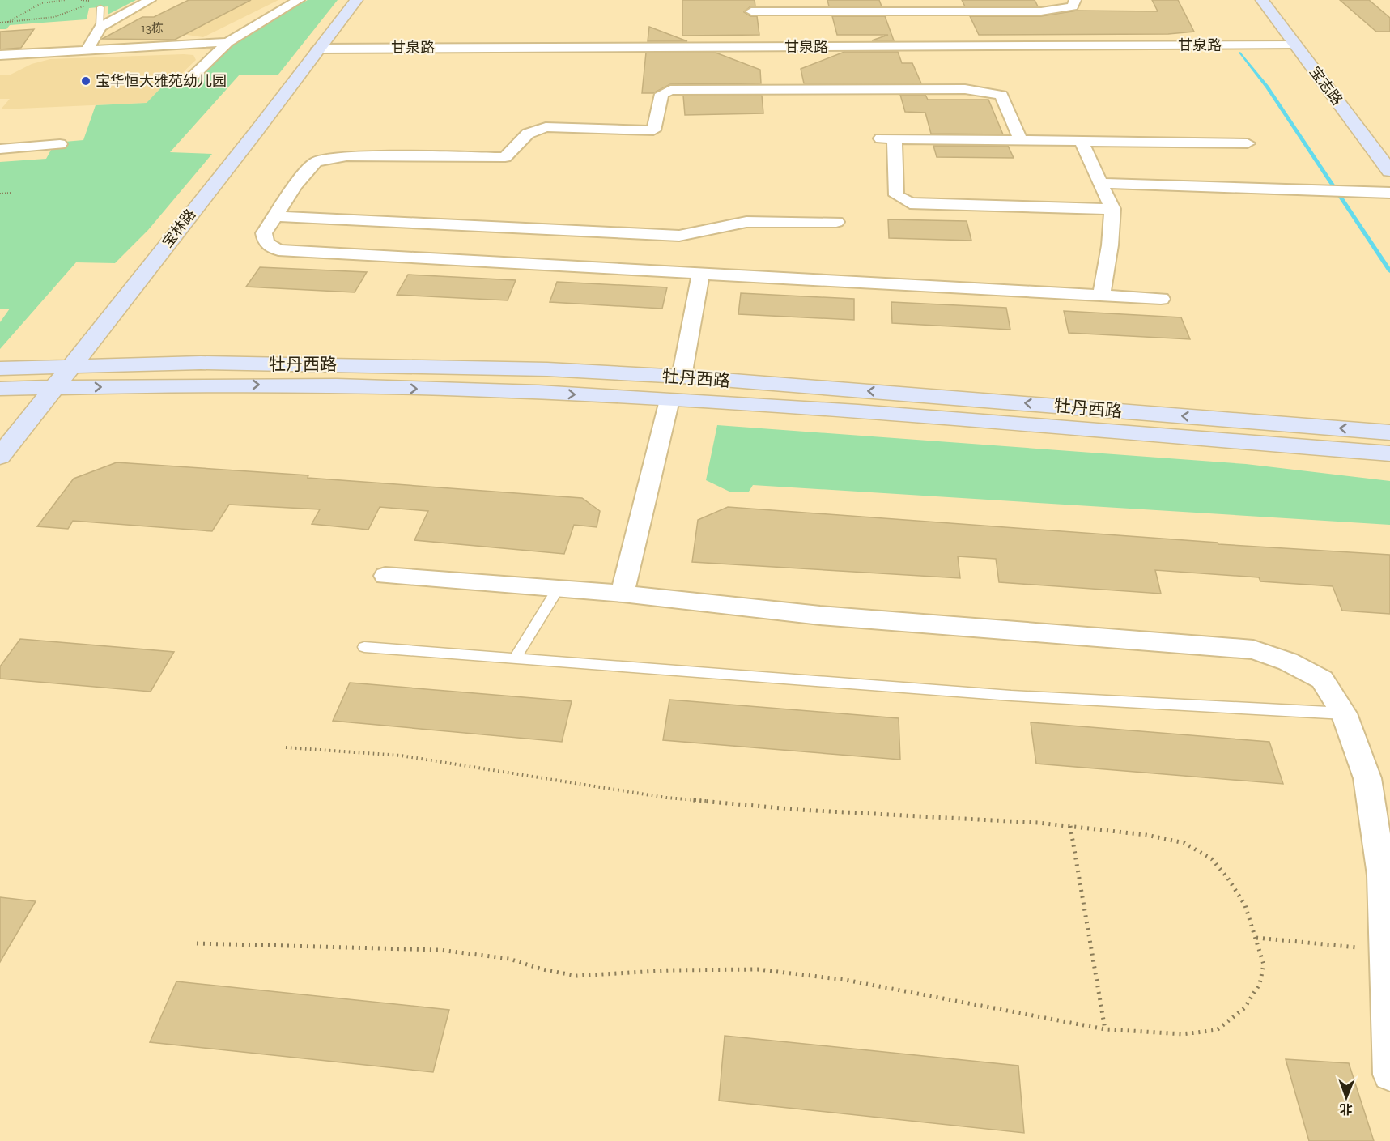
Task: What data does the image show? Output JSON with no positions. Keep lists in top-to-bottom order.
{
  "streets": {
    "street": [
      "甘泉路",
      "宝志路",
      "宝林路",
      "牡丹西路"
    ]
  },
  "crossings": [
    ["甘泉路", "宝志路"],
    ["甘泉路", "宝林路"],
    ["宝林路", "牡丹西路"]
  ],
  "places": ["宝华恒大雅苑幼儿园"],
  "house_numbers": ["13栋"],
  "north": "bottom"
}
